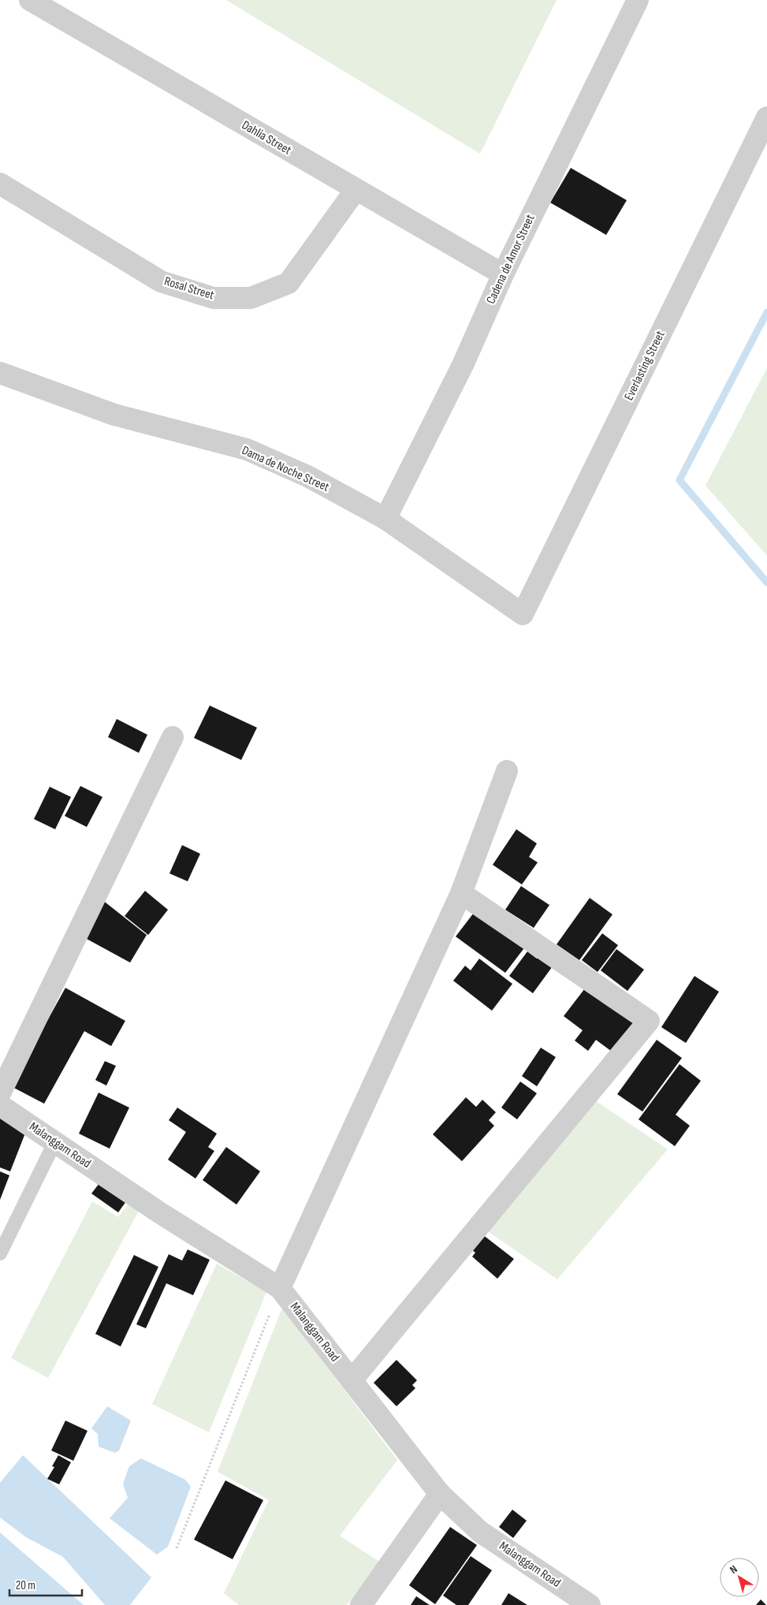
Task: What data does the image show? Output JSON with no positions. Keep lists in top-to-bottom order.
{
  "streets": {
    "street": [
      "Dahlia Street",
      "Cadena de Amor Street",
      "Rosal Street",
      "Everlasting Street",
      "Dama de Noche Street",
      "Malanggam Road"
    ]
  },
  "crossings": [
    ["Dahlia Street", "Cadena de Amor Street"],
    ["Dahlia Street", "Rosal Street"],
    ["Cadena de Amor Street", "Dama de Noche Street"],
    ["Everlasting Street", "Dama de Noche Street"]
  ],
  "scale_bar": "20 m",
  "north": "top left"
}
